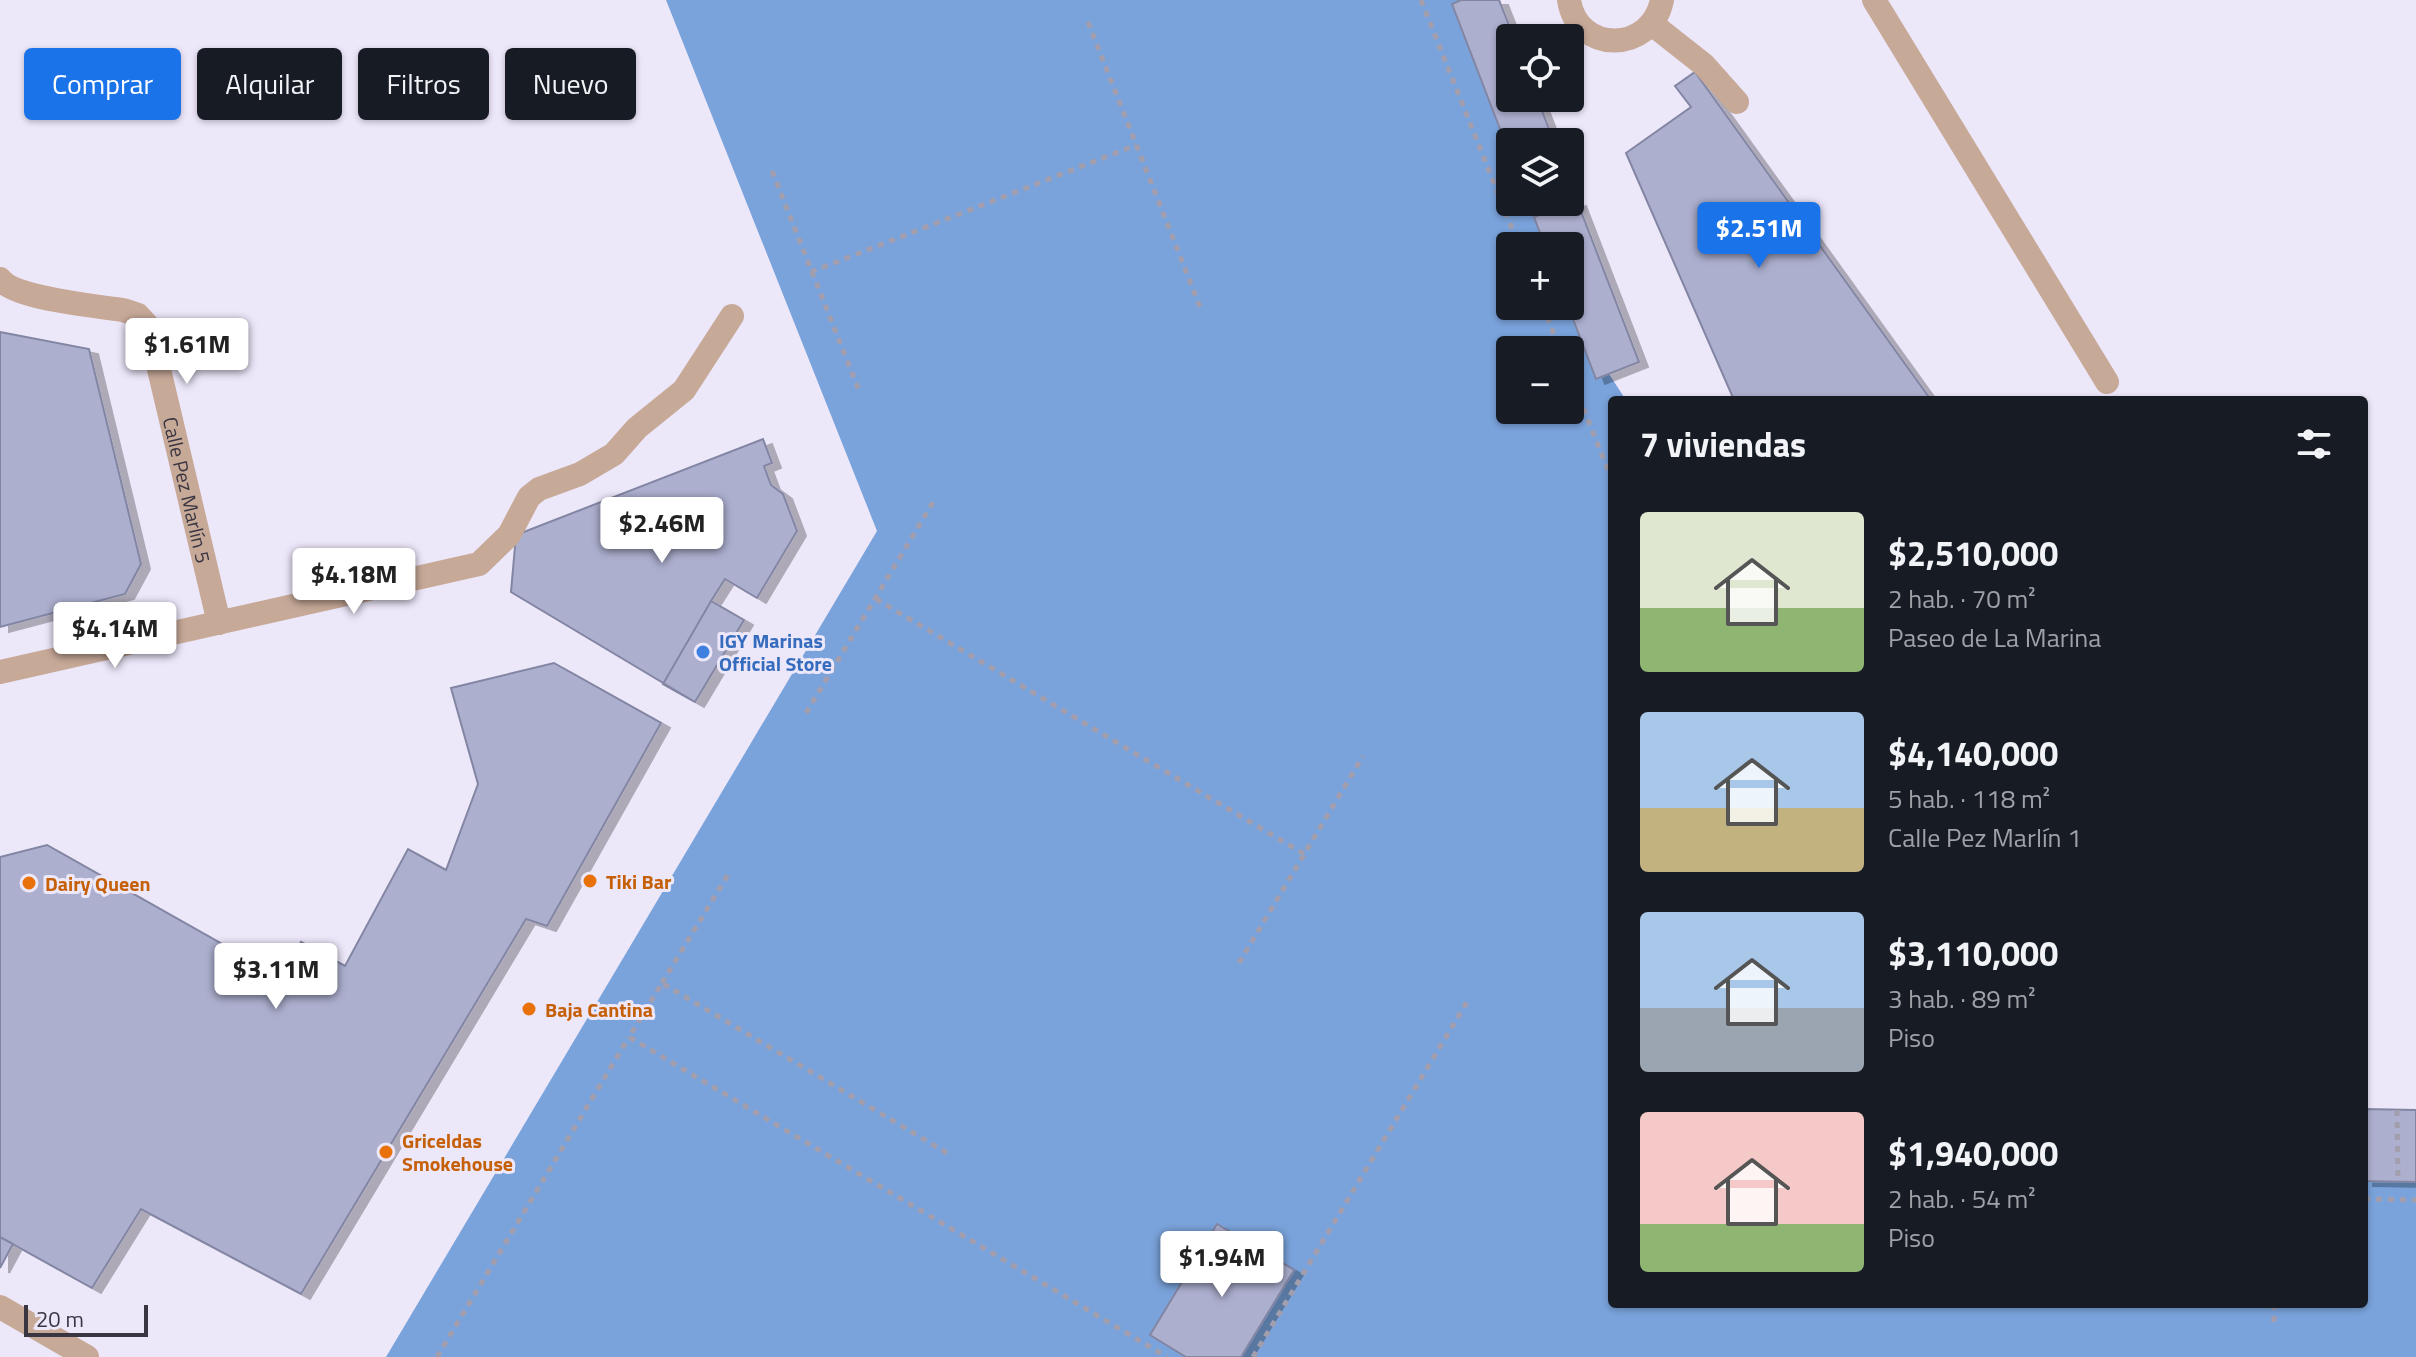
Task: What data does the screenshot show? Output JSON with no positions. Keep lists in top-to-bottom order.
{
  "streets": {
    "street": ["Calle Pez Marlín 5"]
  },
  "places": [
    "IGY Marinas Official Store",
    "Tiki Bar",
    "Dairy Queen",
    "Baja Cantina",
    "Griceldas Smokehouse"
  ],
  "scale_bar": "20 m",
  "page": {
    "map_buttons": ["+", "−"],
    "chip": [
      "Comprar",
      "Alquilar",
      "Filtros",
      "Nuevo"
    ],
    "price": [
      "$2.51M",
      "$1.61M",
      "$2.46M",
      "$4.18M",
      "$4.14M",
      "$3.11M",
      "$1.94M"
    ],
    "heading": "7 viviendas",
    "list": [
      {
        "name": "$2,510,000",
        "note": "2 hab. · 70 m² · Paseo de La Marina"
      },
      {
        "name": "$4,140,000",
        "note": "5 hab. · 118 m² · Calle Pez Marlín 1"
      },
      {
        "name": "$3,110,000",
        "note": "3 hab. · 89 m² · Piso"
      },
      {
        "name": "$1,940,000",
        "note": "2 hab. · 54 m² · Piso"
      }
    ],
    "scale": "20 m"
  }
}
